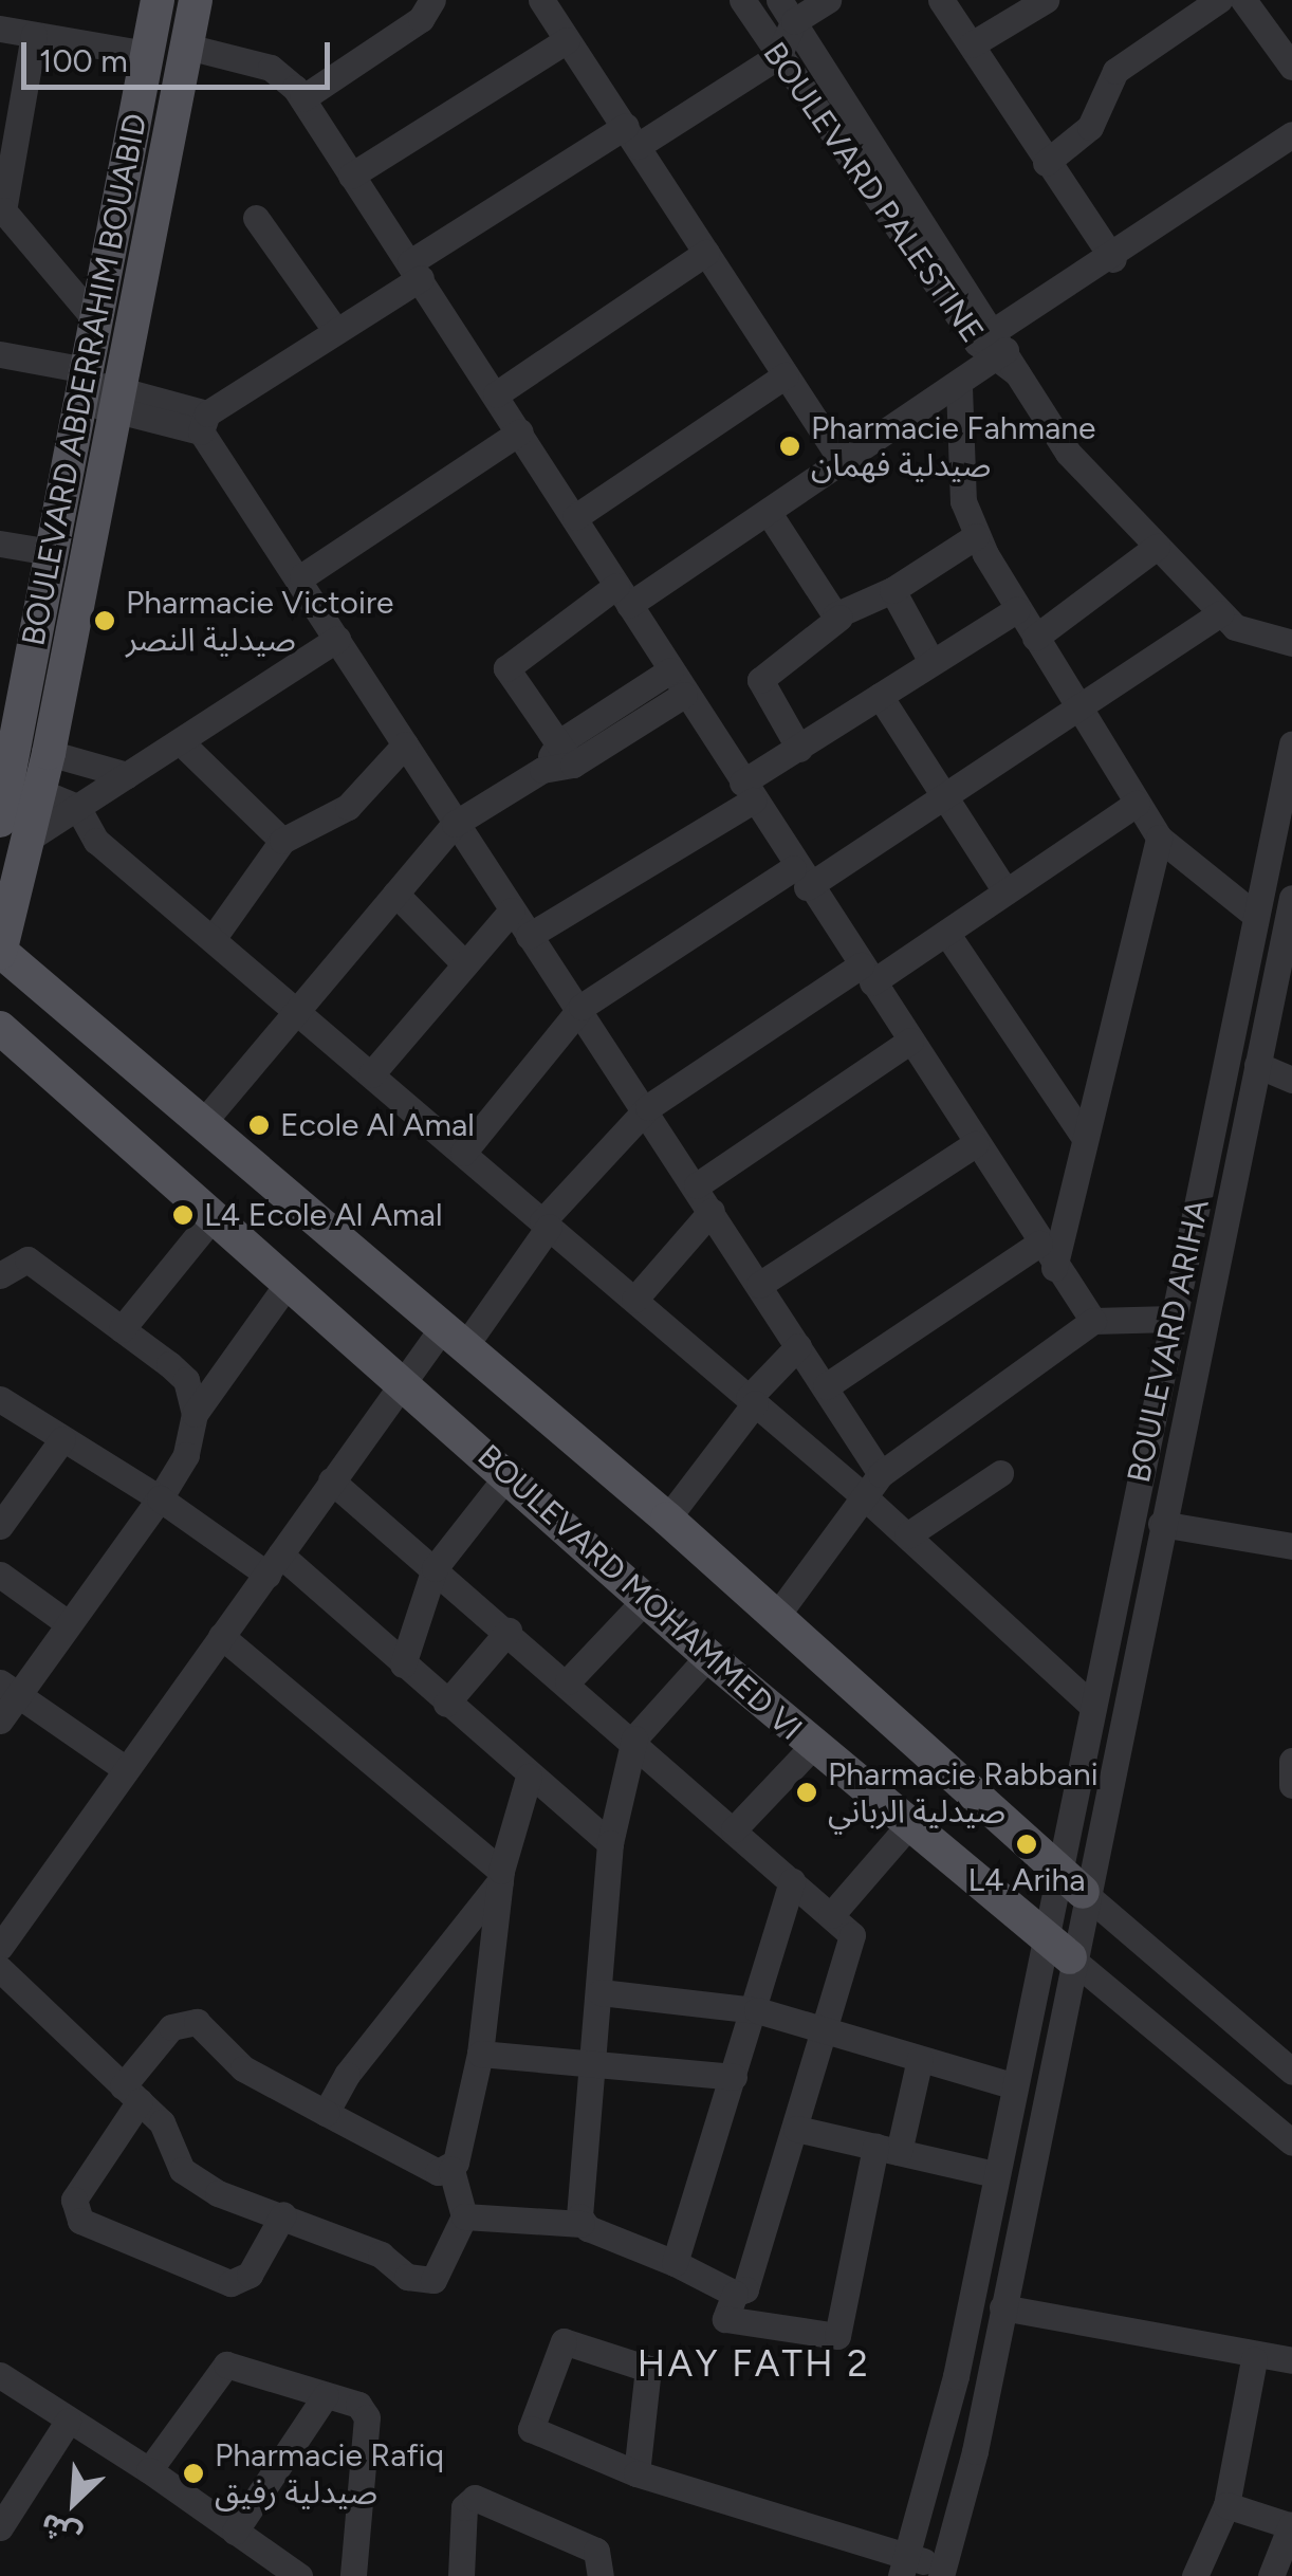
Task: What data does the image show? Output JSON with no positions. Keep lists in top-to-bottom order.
{
  "streets": {
    "main road": ["BOULEVARD ABDERRAHIM BOUABID", "BOULEVARD MOHAMMED VI"],
    "street": ["BOULEVARD PALESTINE", "BOULEVARD ARIHA"]
  },
  "crossings": [
    ["BOULEVARD ARIHA", "BOULEVARD MOHAMMED VI"]
  ],
  "districts": ["HAY FATH 2"],
  "places": [
    "Pharmacie Fahmane صيدلية فهمان",
    "Pharmacie Victoire صيدلية النصر",
    "Ecole Al Amal",
    "L4 Ecole Al Amal",
    "Pharmacie Rabbani صيدلية الرباني",
    "L4 Ariha",
    "Pharmacie Rafiq صيدلية رفيق"
  ],
  "scale_bar": "100 m",
  "north": "bottom left"
}
